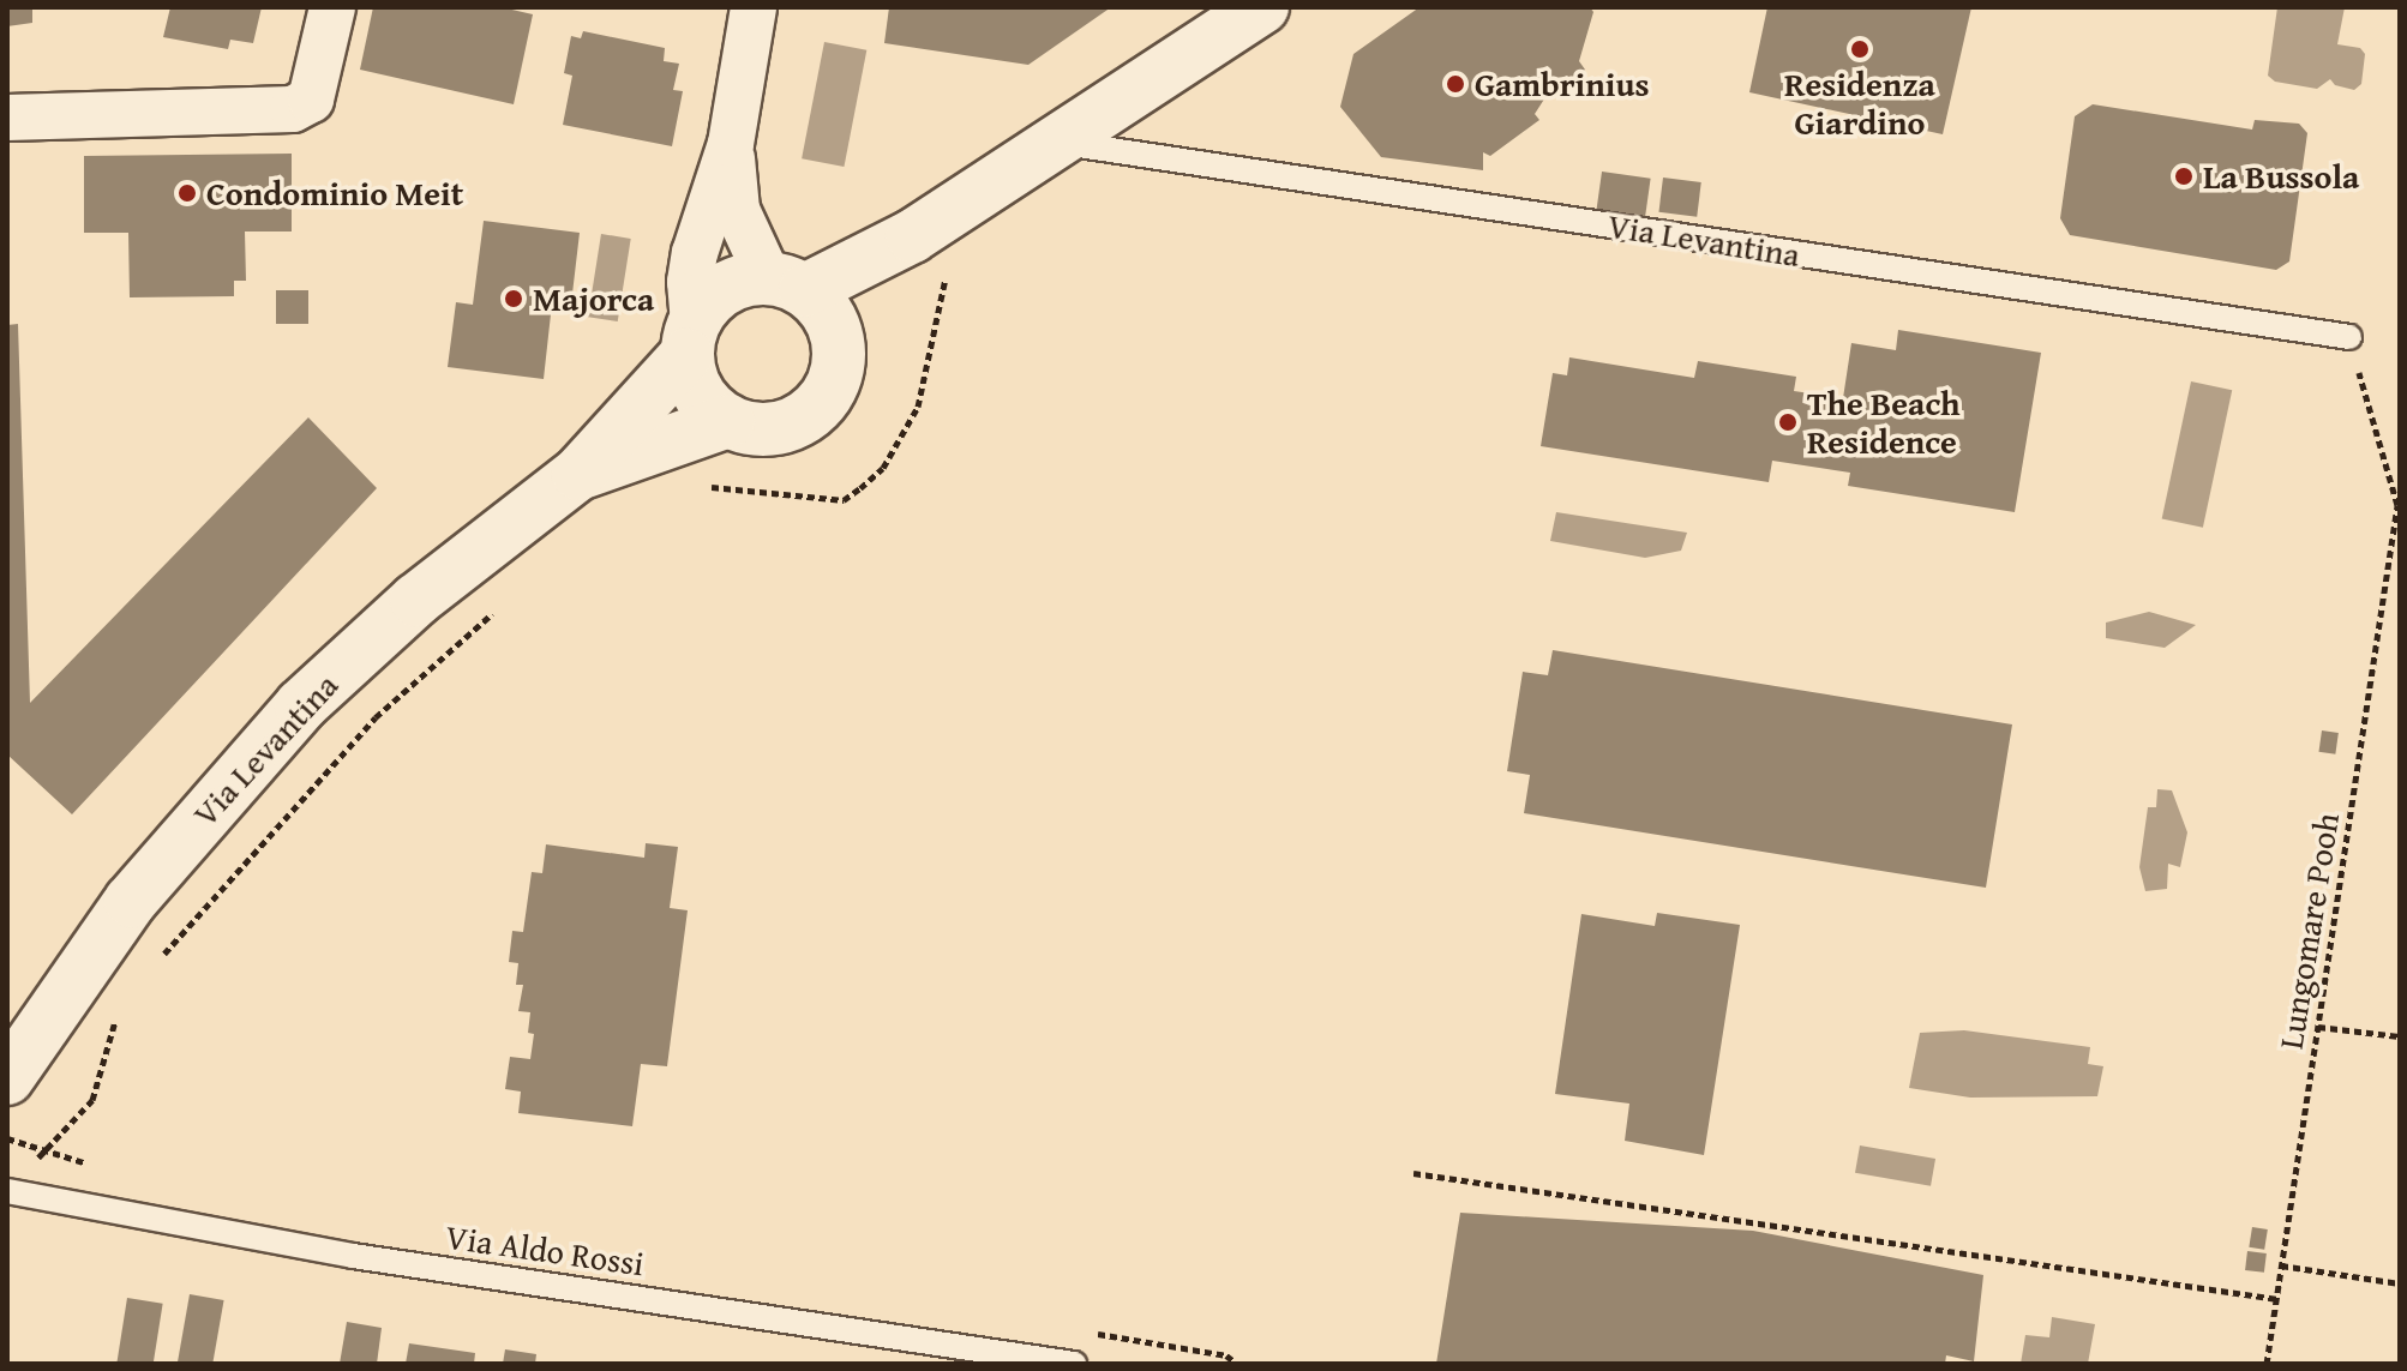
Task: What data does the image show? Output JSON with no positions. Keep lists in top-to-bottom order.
{
  "streets": {
    "street": ["Via Levantina"],
    "lane": ["Via Aldo Rossi"],
    "path": ["Lungomare Pooh"]
  },
  "places": [
    "Residenza Giardino",
    "Gambrinius",
    "La Bussola",
    "Condominio Meit",
    "Majorca",
    "The Beach Residence"
  ]
}
